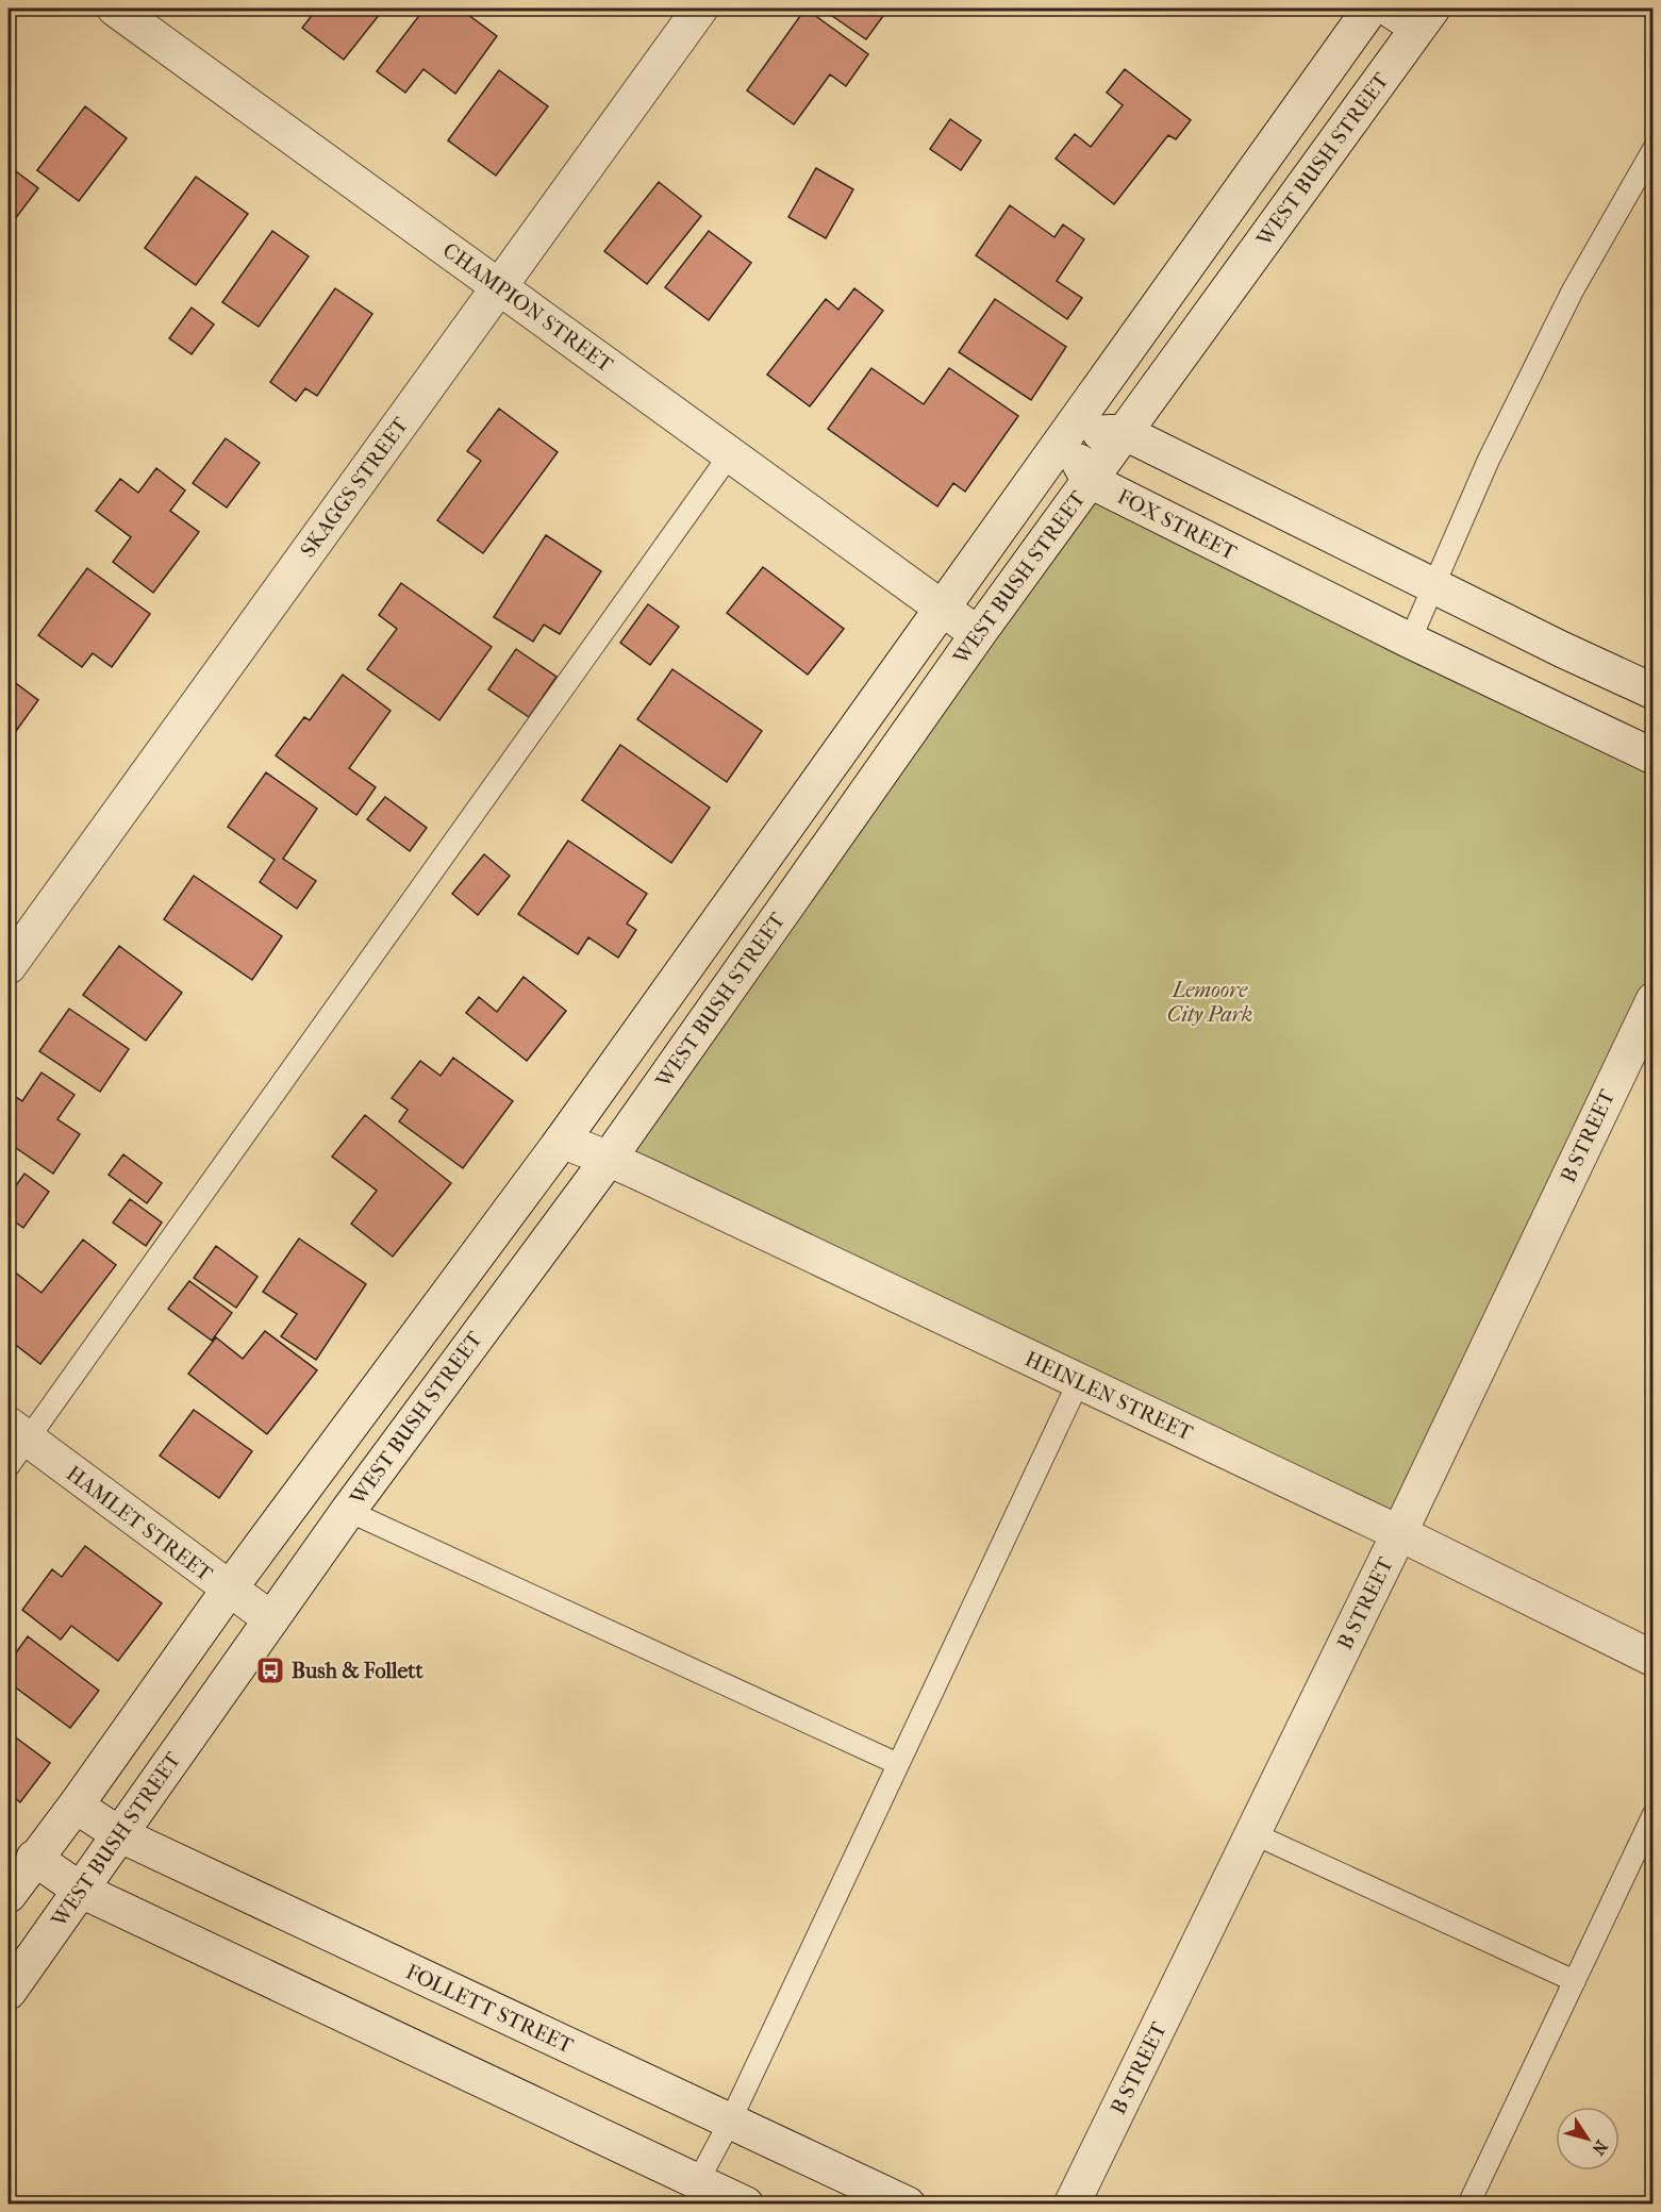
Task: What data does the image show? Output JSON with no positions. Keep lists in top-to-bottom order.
{
  "streets": {
    "street": [
      "WEST BUSH STREET",
      "CHAMPION STREET",
      "SKAGGS STREET",
      "FOX STREET",
      "B STREET",
      "HEINLEN STREET",
      "HAMLET STREET",
      "FOLLETT STREET"
    ]
  },
  "crossings": [
    ["WEST BUSH STREET", "CHAMPION STREET"],
    ["WEST BUSH STREET", "FOX STREET"],
    ["WEST BUSH STREET", "HEINLEN STREET"],
    ["WEST BUSH STREET", "HAMLET STREET"],
    ["WEST BUSH STREET", "FOLLETT STREET"],
    ["CHAMPION STREET", "SKAGGS STREET"],
    ["B STREET", "HEINLEN STREET"]
  ],
  "parks": ["Lemoore City Park"],
  "places": {
    "bus stop": ["Bush & Follett"]
  },
  "north": "bottom right"
}
